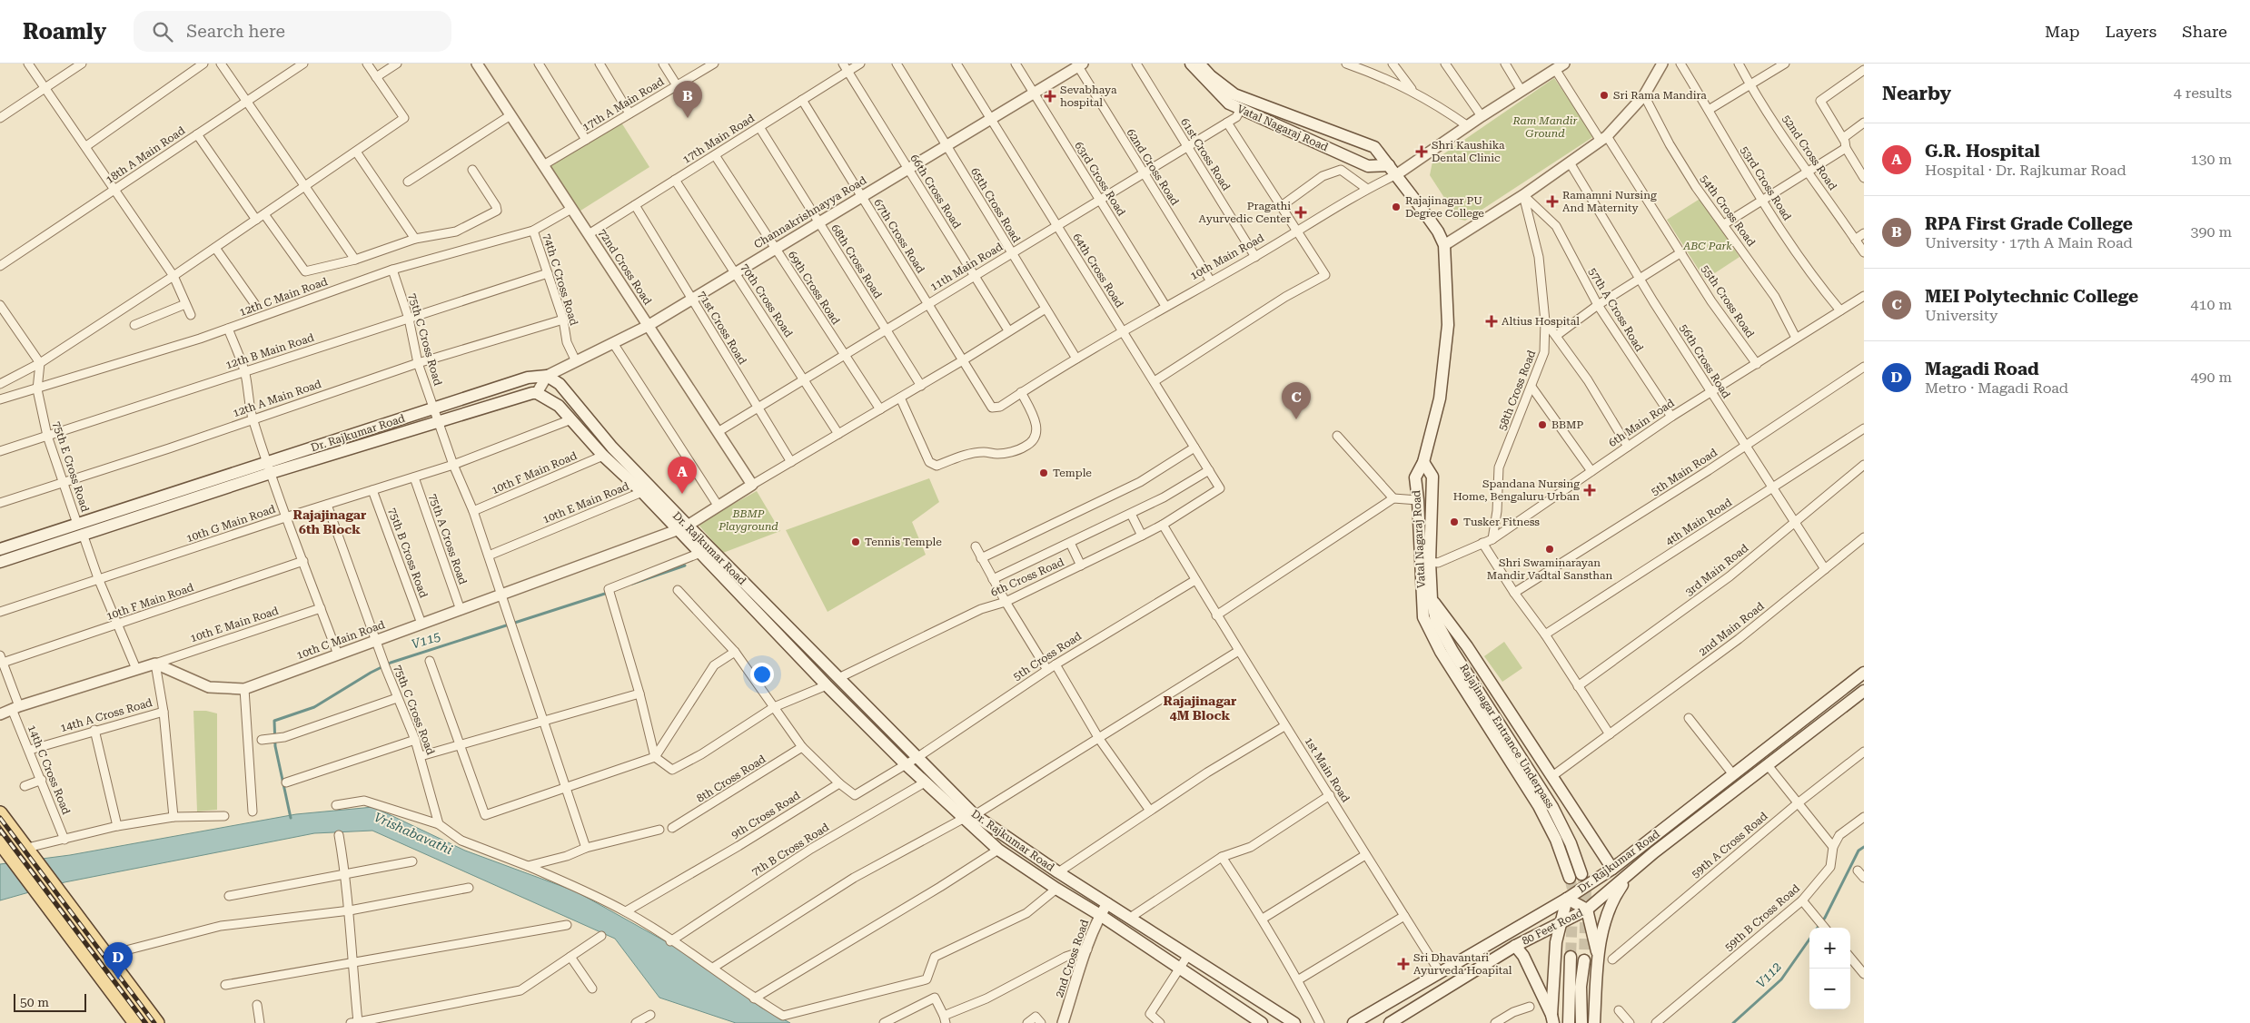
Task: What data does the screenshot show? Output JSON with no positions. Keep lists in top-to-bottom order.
{
  "streets": {
    "main road": [
      "Vatal Nagaraj Road",
      "Dr. Rajkumar Road",
      "Rajajinagar Entrance Underpass",
      "80 Feet Road"
    ],
    "street": [
      "17th A Main Road",
      "17th Main Road",
      "52nd Cross Road",
      "61st Cross Road",
      "18th A Main Road",
      "62nd Cross Road",
      "63rd Cross Road",
      "53rd Cross Road",
      "66th Cross Road",
      "65th Cross Road",
      "54th Cross Road",
      "Channakrishnayya Road",
      "67th Cross Road",
      "10th Main Road",
      "68th Cross Road",
      "72nd Cross Road",
      "11th Main Road",
      "64th Cross Road",
      "74th C Cross Road",
      "69th Cross Road",
      "12th C Main Road",
      "70th Cross Road",
      "55th Cross Road",
      "57th A Cross Road",
      "71st Cross Road",
      "75th C Cross Road",
      "12th B Main Road",
      "56th Cross Road",
      "58th Cross Road",
      "12th A Main Road",
      "6th Main Road",
      "75th E Cross Road",
      "5th Main Road",
      "10th F Main Road",
      "10th E Main Road",
      "4th Main Road",
      "10th G Main Road",
      "75th A Cross Road",
      "75th B Cross Road",
      "3rd Main Road",
      "6th Cross Road",
      "2nd Main Road",
      "10th C Main Road",
      "5th Cross Road",
      "14th A Cross Road",
      "14th C Cross Road",
      "1st Main Road",
      "8th Cross Road",
      "9th Cross Road",
      "59th A Cross Road",
      "7th B Cross Road",
      "59th B Cross Road",
      "2nd Cross Road"
    ]
  },
  "crossings": [
    ["17th A Main Road", "72nd Cross Road"],
    ["Vatal Nagaraj Road", "10th Main Road"],
    ["Vatal Nagaraj Road", "11th Main Road"],
    ["Vatal Nagaraj Road", "6th Main Road"],
    ["Vatal Nagaraj Road", "Rajajinagar Entrance Underpass"],
    ["17th Main Road", "66th Cross Road"],
    ["17th Main Road", "67th Cross Road"],
    ["17th Main Road", "68th Cross Road"],
    ["17th Main Road", "72nd Cross Road"],
    ["17th Main Road", "69th Cross Road"],
    ["17th Main Road", "70th Cross Road"],
    ["17th Main Road", "71st Cross Road"],
    ["61st Cross Road", "10th Main Road"],
    ["61st Cross Road", "11th Main Road"],
    ["62nd Cross Road", "Channakrishnayya Road"],
    ["62nd Cross Road", "10th Main Road"],
    ["62nd Cross Road", "11th Main Road"],
    ["63rd Cross Road", "Channakrishnayya Road"],
    ["63rd Cross Road", "10th Main Road"],
    ["63rd Cross Road", "11th Main Road"],
    ["53rd Cross Road", "6th Main Road"],
    ["66th Cross Road", "Channakrishnayya Road"],
    ["66th Cross Road", "11th Main Road"],
    ["65th Cross Road", "Channakrishnayya Road"],
    ["65th Cross Road", "10th Main Road"],
    ["65th Cross Road", "11th Main Road"],
    ["54th Cross Road", "6th Main Road"],
    ["Channakrishnayya Road", "67th Cross Road"],
    ["Channakrishnayya Road", "68th Cross Road"],
    ["Channakrishnayya Road", "72nd Cross Road"],
    ["Channakrishnayya Road", "64th Cross Road"],
    ["Channakrishnayya Road", "74th C Cross Road"],
    ["Channakrishnayya Road", "69th Cross Road"],
    ["Channakrishnayya Road", "70th Cross Road"],
    ["Channakrishnayya Road", "71st Cross Road"],
    ["Channakrishnayya Road", "Dr. Rajkumar Road"],
    ["67th Cross Road", "10th Main Road"],
    ["67th Cross Road", "11th Main Road"],
    ["10th Main Road", "64th Cross Road"],
    ["68th Cross Road", "11th Main Road"],
    ["72nd Cross Road", "11th Main Road"],
    ["72nd Cross Road", "12th C Main Road"],
    ["72nd Cross Road", "10th C Main Road"],
    ["11th Main Road", "64th Cross Road"],
    ["11th Main Road", "69th Cross Road"],
    ["11th Main Road", "70th Cross Road"],
    ["11th Main Road", "71st Cross Road"],
    ["64th Cross Road", "6th Cross Road"],
    ["74th C Cross Road", "12th C Main Road"],
    ["74th C Cross Road", "12th B Main Road"],
    ["74th C Cross Road", "12th A Main Road"],
    ["12th C Main Road", "75th C Cross Road"],
    ["12th C Main Road", "75th E Cross Road"],
    ["55th Cross Road", "6th Main Road"],
    ["57th A Cross Road", "58th Cross Road"],
    ["57th A Cross Road", "6th Main Road"],
    ["75th C Cross Road", "12th B Main Road"],
    ["75th C Cross Road", "12th A Main Road"],
    ["75th C Cross Road", "Dr. Rajkumar Road"],
    ["75th C Cross Road", "10th F Main Road"],
    ["75th C Cross Road", "10th E Main Road"],
    ["75th C Cross Road", "10th G Main Road"],
    ["75th C Cross Road", "10th C Main Road"],
    ["12th B Main Road", "75th E Cross Road"],
    ["56th Cross Road", "6th Main Road"],
    ["56th Cross Road", "5th Main Road"],
    ["56th Cross Road", "4th Main Road"],
    ["56th Cross Road", "3rd Main Road"],
    ["56th Cross Road", "2nd Main Road"],
    ["58th Cross Road", "6th Main Road"],
    ["12th A Main Road", "75th E Cross Road"],
    ["Dr. Rajkumar Road", "75th E Cross Road"],
    ["Dr. Rajkumar Road", "10th F Main Road"],
    ["Dr. Rajkumar Road", "10th E Main Road"],
    ["Dr. Rajkumar Road", "10th G Main Road"],
    ["Dr. Rajkumar Road", "6th Cross Road"],
    ["Dr. Rajkumar Road", "10th C Main Road"],
    ["Dr. Rajkumar Road", "5th Cross Road"],
    ["Dr. Rajkumar Road", "1st Main Road"],
    ["Dr. Rajkumar Road", "7th B Cross Road"],
    ["Dr. Rajkumar Road", "80 Feet Road"],
    ["Dr. Rajkumar Road", "2nd Cross Road"],
    ["75th E Cross Road", "10th F Main Road"],
    ["75th E Cross Road", "10th G Main Road"],
    ["10th F Main Road", "14th C Cross Road"],
    ["10th E Main Road", "10th C Main Road"],
    ["10th E Main Road", "14th A Cross Road"],
    ["10th G Main Road", "75th A Cross Road"],
    ["10th G Main Road", "75th B Cross Road"],
    ["75th A Cross Road", "10th C Main Road"],
    ["75th B Cross Road", "10th C Main Road"],
    ["6th Cross Road", "1st Main Road"],
    ["10th C Main Road", "14th A Cross Road"],
    ["5th Cross Road", "1st Main Road"],
    ["14th A Cross Road", "14th C Cross Road"]
  ],
  "districts": ["Rajajinagar 6th Block", "Rajajinagar 4M Block"],
  "water": ["V115", "Vrishabavathi", "V112"],
  "parks": ["Ram Mandir Ground", "ABC Park", "BBMP Playground"],
  "places": {
    "other": [
      "Sri Rama Mandira",
      "Rajajinagar PU Degree College",
      "BBMP",
      "Temple",
      "Tusker Fitness",
      "Tennis Temple",
      "Shri Swaminarayan Mandir Vadtal Sansthan"
    ],
    "health": [
      "Sevabhaya hospital",
      "Shri Kaushika Dental Clinic",
      "Ramamni Nursing And Maternity",
      "Pragathi Ayurvedic Center",
      "Altius Hospital",
      "Spandana Nursing Home, Bengaluru Urban",
      "Sri Dhavantari Ayurveda Hoapital"
    ]
  },
  "scale_bar": "50 m",
  "page": {
    "header": "Roamly",
    "search": "Search here",
    "nav": ["Map", "Layers", "Share"],
    "heading": ["Nearby", "4 results"],
    "pins": [
      "B",
      "C",
      "A",
      "D"
    ],
    "list": [
      {
        "mark": "A",
        "name": "G.R. Hospital",
        "note": "Hospital · Dr. Rajkumar Road",
        "value": "130 m"
      },
      {
        "mark": "B",
        "name": "RPA First Grade College",
        "note": "University · 17th A Main Road",
        "value": "390 m"
      },
      {
        "mark": "C",
        "name": "MEI Polytechnic College",
        "note": "University",
        "value": "410 m"
      },
      {
        "mark": "D",
        "name": "Magadi Road",
        "note": "Metro · Magadi Road",
        "value": "490 m"
      }
    ],
    "map_buttons": ["+", "−"],
    "scale": "50 m"
  }
}
